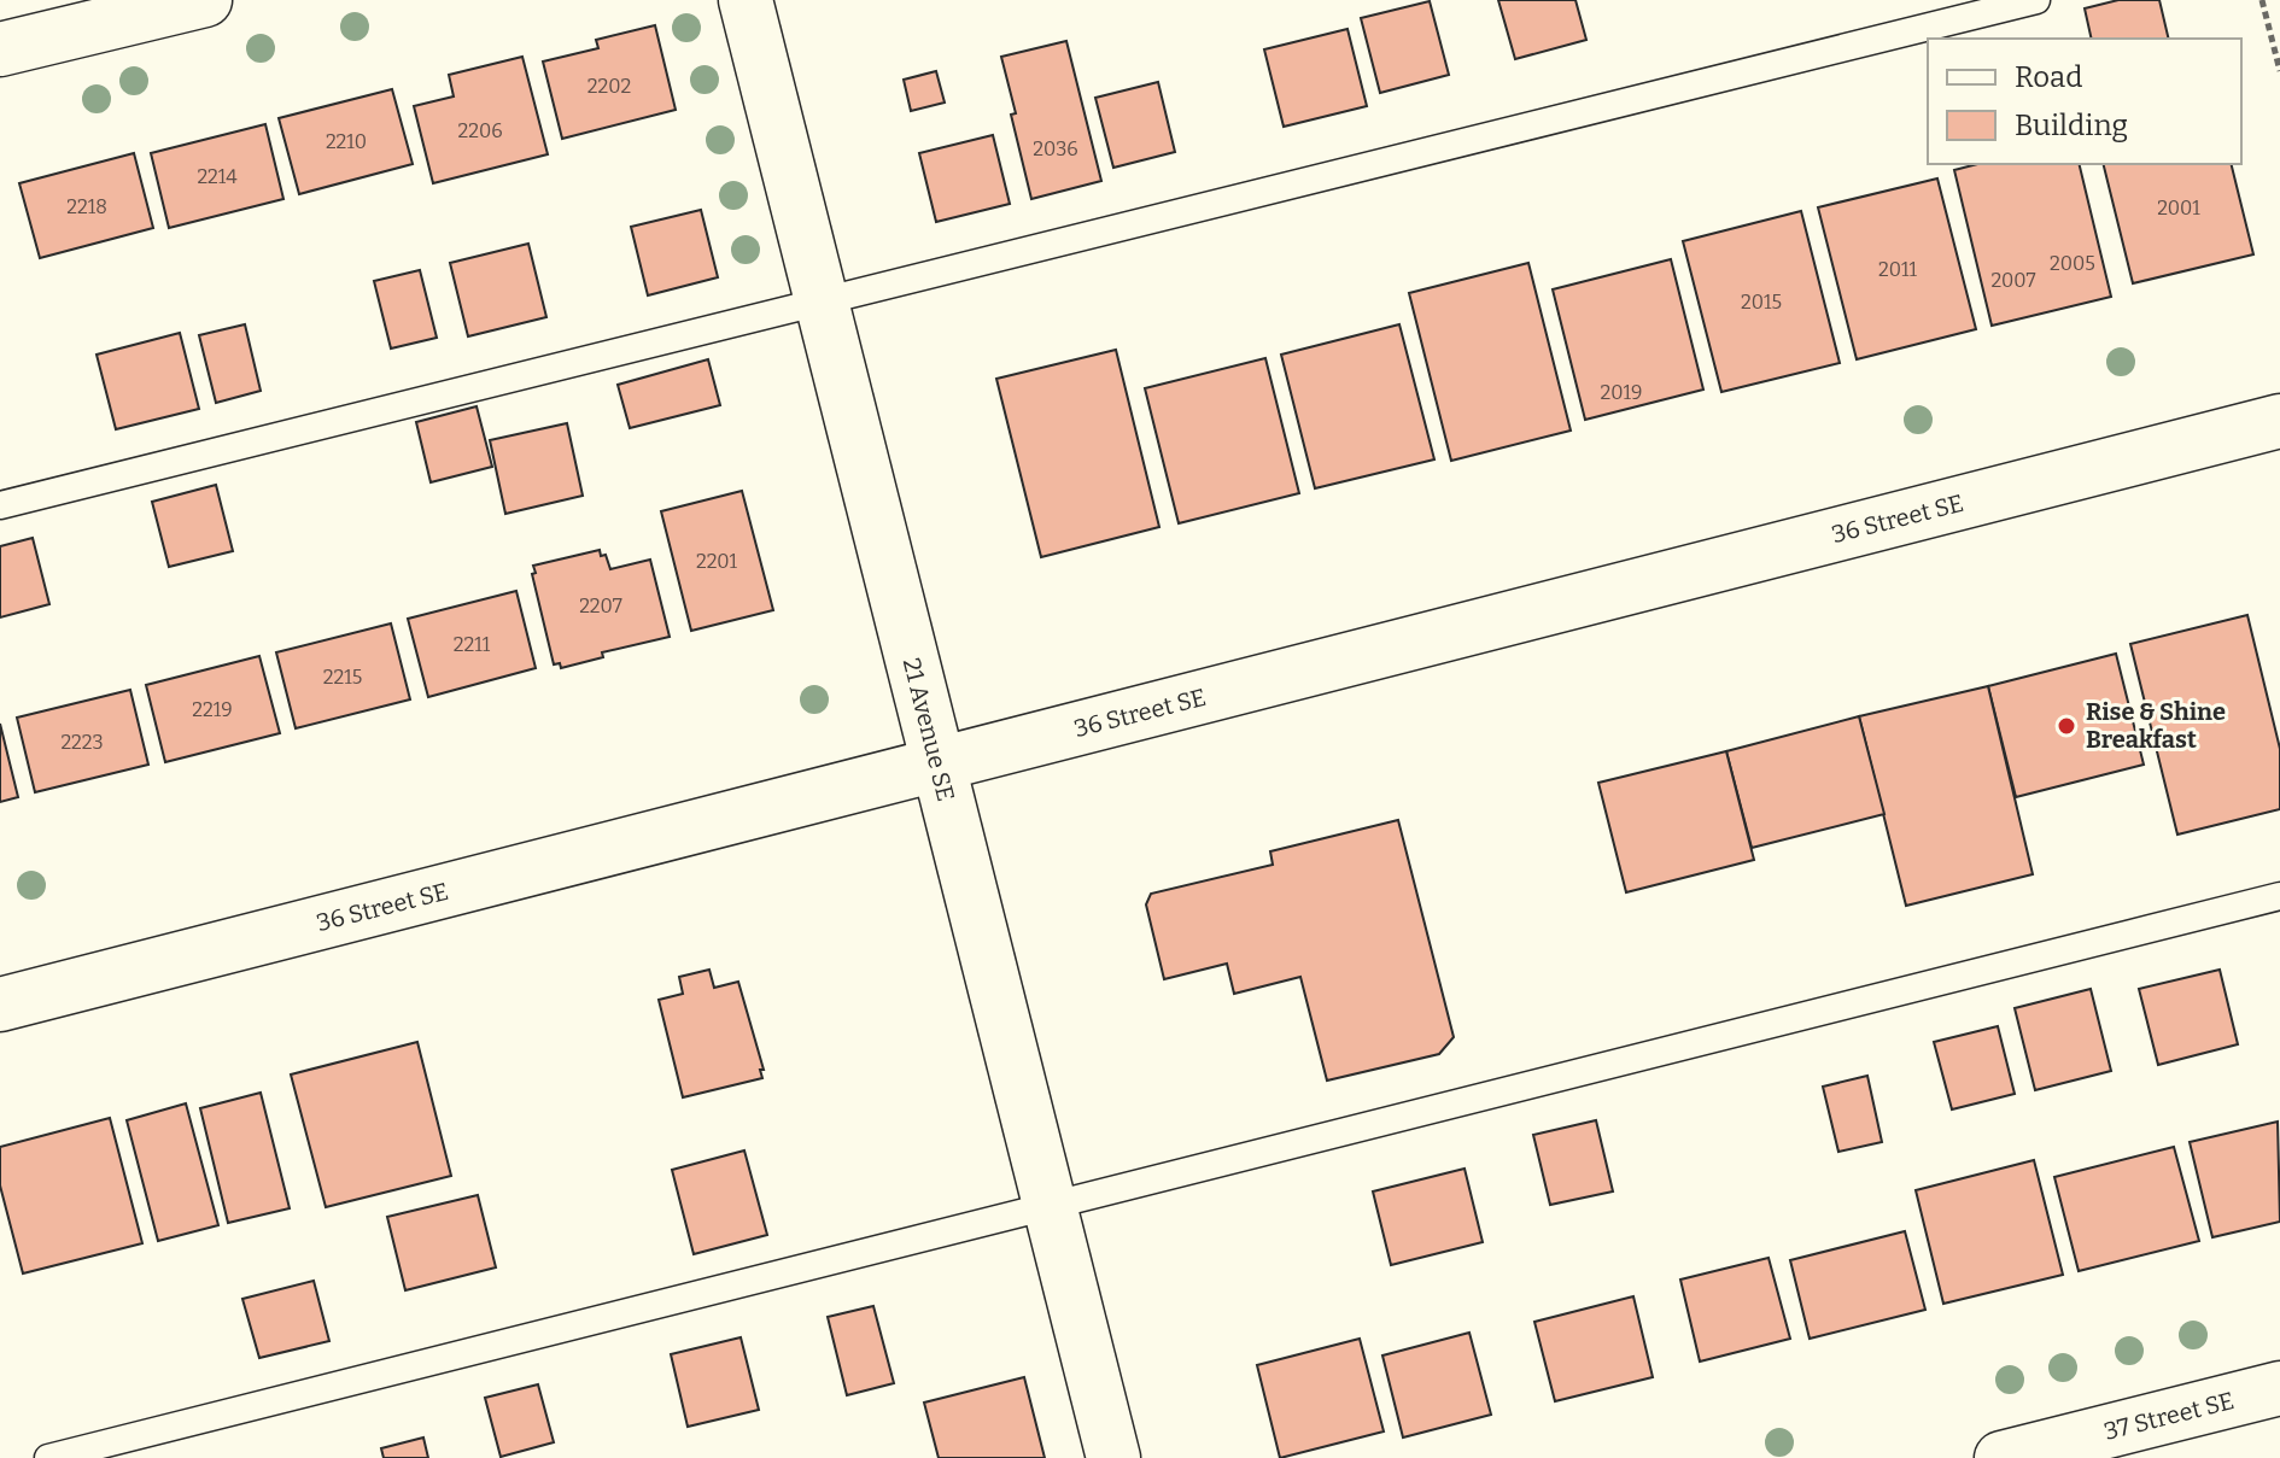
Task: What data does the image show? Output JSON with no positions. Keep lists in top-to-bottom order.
{
  "streets": {
    "main road": ["36 Street SE", "21 Avenue SE", "37 Street SE"]
  },
  "crossings": [
    ["36 Street SE", "21 Avenue SE"]
  ],
  "places": ["Rise & Shine Breakfast"],
  "house_numbers": [
    "2202",
    "2206",
    "2210",
    "2036",
    "2214",
    "2218",
    "2001",
    "2005",
    "2011",
    "2007",
    "2015",
    "2019",
    "2201",
    "2207",
    "2211",
    "2215",
    "2219",
    "2223"
  ],
  "legend": ["Road", "Building"]
}
